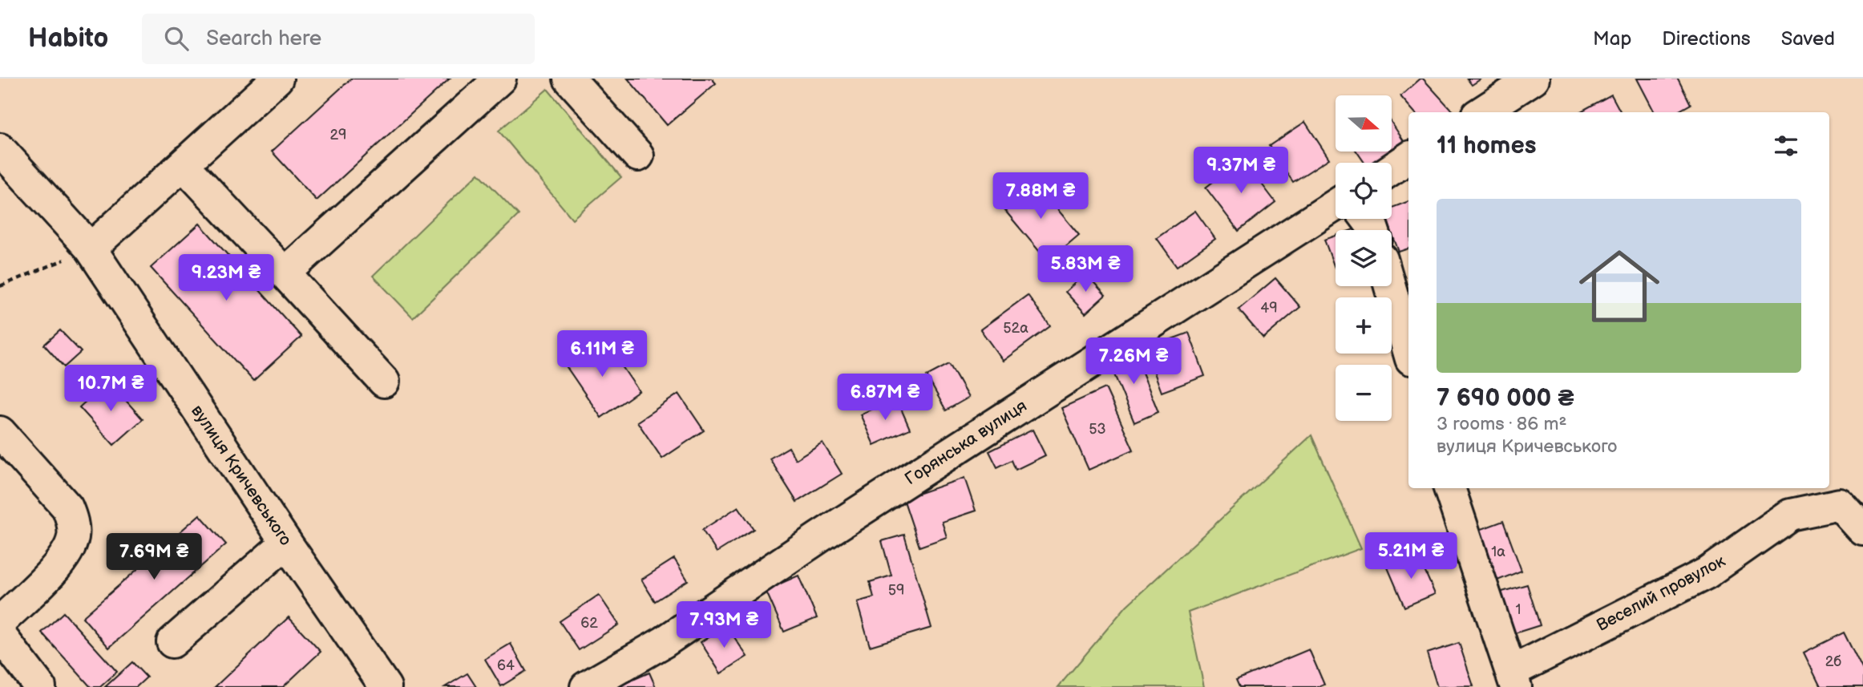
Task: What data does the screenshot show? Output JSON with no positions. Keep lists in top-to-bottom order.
{
  "streets": {
    "street": ["Горянська вулиця", "вулиця Кричевського", "Веселий провулок"]
  },
  "house_numbers": [
    "29",
    "49",
    "52а",
    "53",
    "1а",
    "59",
    "1",
    "62",
    "2б",
    "64"
  ],
  "north": "right",
  "page": {
    "header": "Habito",
    "search": "Search here",
    "nav": ["Map", "Directions", "Saved"],
    "map_buttons": ["+", "−"],
    "heading": "11 homes",
    "price": [
      "9.37M ₴",
      "7.88M ₴",
      "5.83M ₴",
      "9.23M ₴",
      "6.11M ₴",
      "7.26M ₴",
      "10.7M ₴",
      "6.87M ₴",
      "5.21M ₴",
      "7.69M ₴",
      "7.93M ₴"
    ],
    "list": [
      {
        "name": "7 690 000 ₴",
        "note": "3 rooms · 86 m² · вулиця Кричевського"
      }
    ]
  }
}
